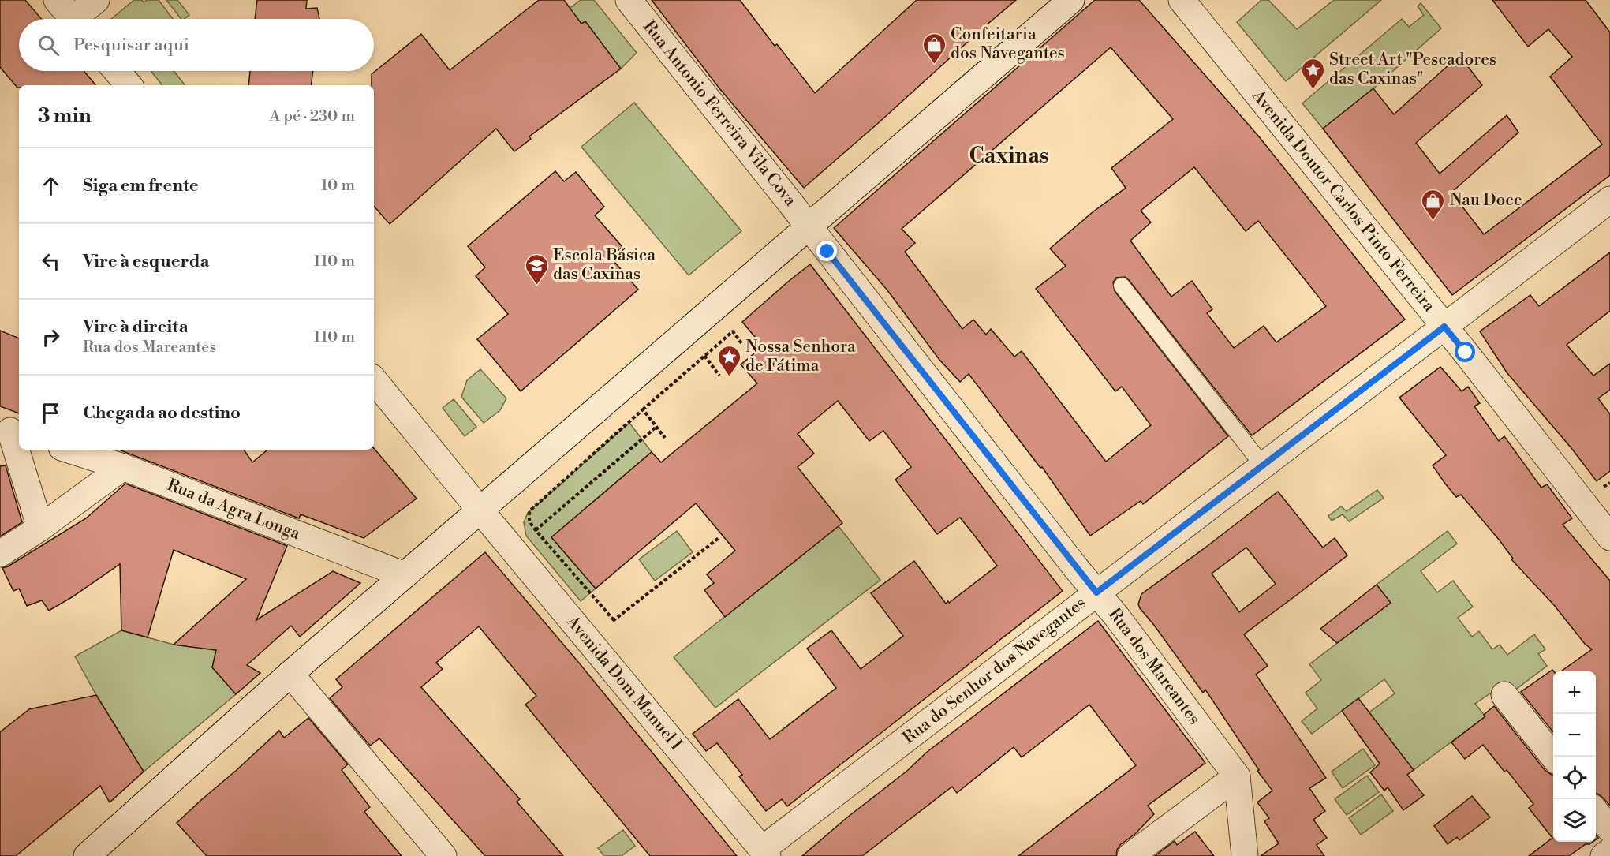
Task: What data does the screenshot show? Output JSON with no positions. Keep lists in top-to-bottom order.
{
  "streets": {
    "street": [
      "Rua Antonio Ferreira Vila Cova",
      "Avenida Doutor Carlos Pinto Ferreira",
      "Rua da Agra Longa",
      "Rua dos Mareantes",
      "Rua do Senhor dos Navegantes",
      "Avenida Dom Manuel I"
    ]
  },
  "crossings": [
    ["Rua Antonio Ferreira Vila Cova", "Rua dos Mareantes"],
    ["Avenida Doutor Carlos Pinto Ferreira", "Rua do Senhor dos Navegantes"],
    ["Rua dos Mareantes", "Rua do Senhor dos Navegantes"],
    ["Rua do Senhor dos Navegantes", "Avenida Dom Manuel I"]
  ],
  "districts": ["Caxinas"],
  "places": {
    "shop": ["Confeitaria dos Navegantes", "Nau Doce"],
    "place": ["Street Art \"Pescadores das Caxinas\"", "Nossa Senhora de Fátima"],
    "school or university": ["Escola Básica das Caxinas"]
  },
  "page": {
    "search": "Pesquisar aqui",
    "heading": ["3 min", "A pé · 230 m"],
    "list": [
      ["Siga em frente", "10 m"],
      ["Vire à esquerda", "110 m"],
      ["Vire à direita", "Rua dos Mareantes", "110 m"],
      "Chegada ao destino"
    ],
    "map_buttons": ["+", "−"]
  }
}
